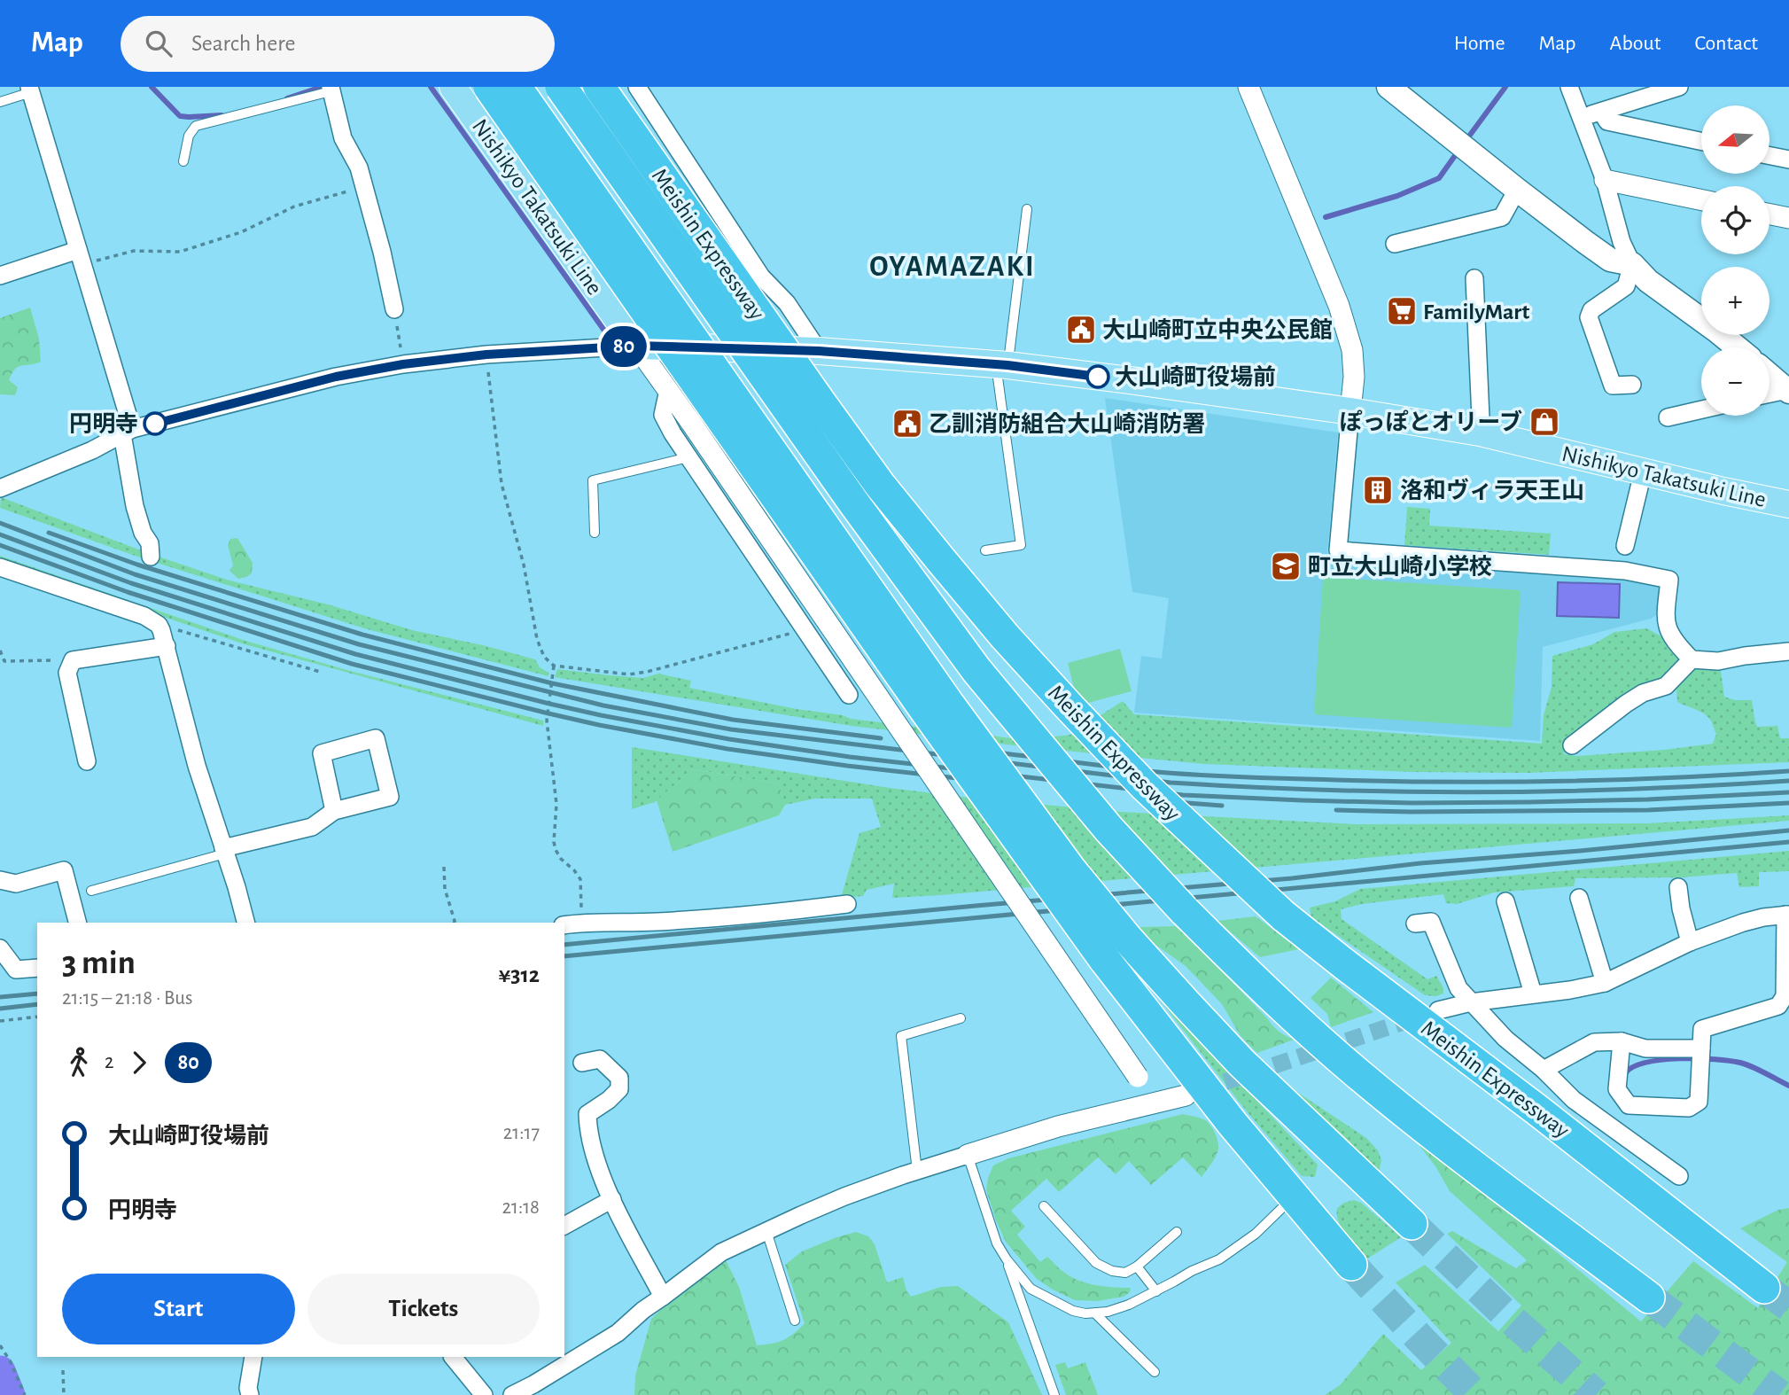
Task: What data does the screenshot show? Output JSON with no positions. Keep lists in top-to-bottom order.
{
  "streets": {
    "highway": ["Meishin Expressway"],
    "main road": ["Nishikyo Takatsuki Line"]
  },
  "districts": ["OYAMAZAKI"],
  "places": {
    "supermarket": ["FamilyMart"],
    "public building": ["大山崎町立中央公民館", "乙訓消防組合大山崎消防署"],
    "other": ["大山崎町役場前", "円明寺"],
    "shop": ["ぽっぽとオリーブ"],
    "building": ["洛和ヴィラ天王山"],
    "school or university": ["町立大山崎小学校"]
  },
  "lines": ["bus line 80"],
  "north": "left",
  "page": {
    "header": "Map",
    "search": "Search here",
    "nav": [
      "Home",
      "Map",
      "About",
      "Contact"
    ],
    "on_map": "80",
    "map_buttons": ["+", "−"],
    "heading": ["3 min", "21:15 – 21:18 · Bus", "¥312"],
    "legs": ["2", "80"],
    "list": [
      {
        "name": "大山崎町役場前",
        "value": "21:17"
      },
      {
        "name": "円明寺",
        "value": "21:18"
      }
    ],
    "buttons": ["Start", "Tickets"]
  }
}
